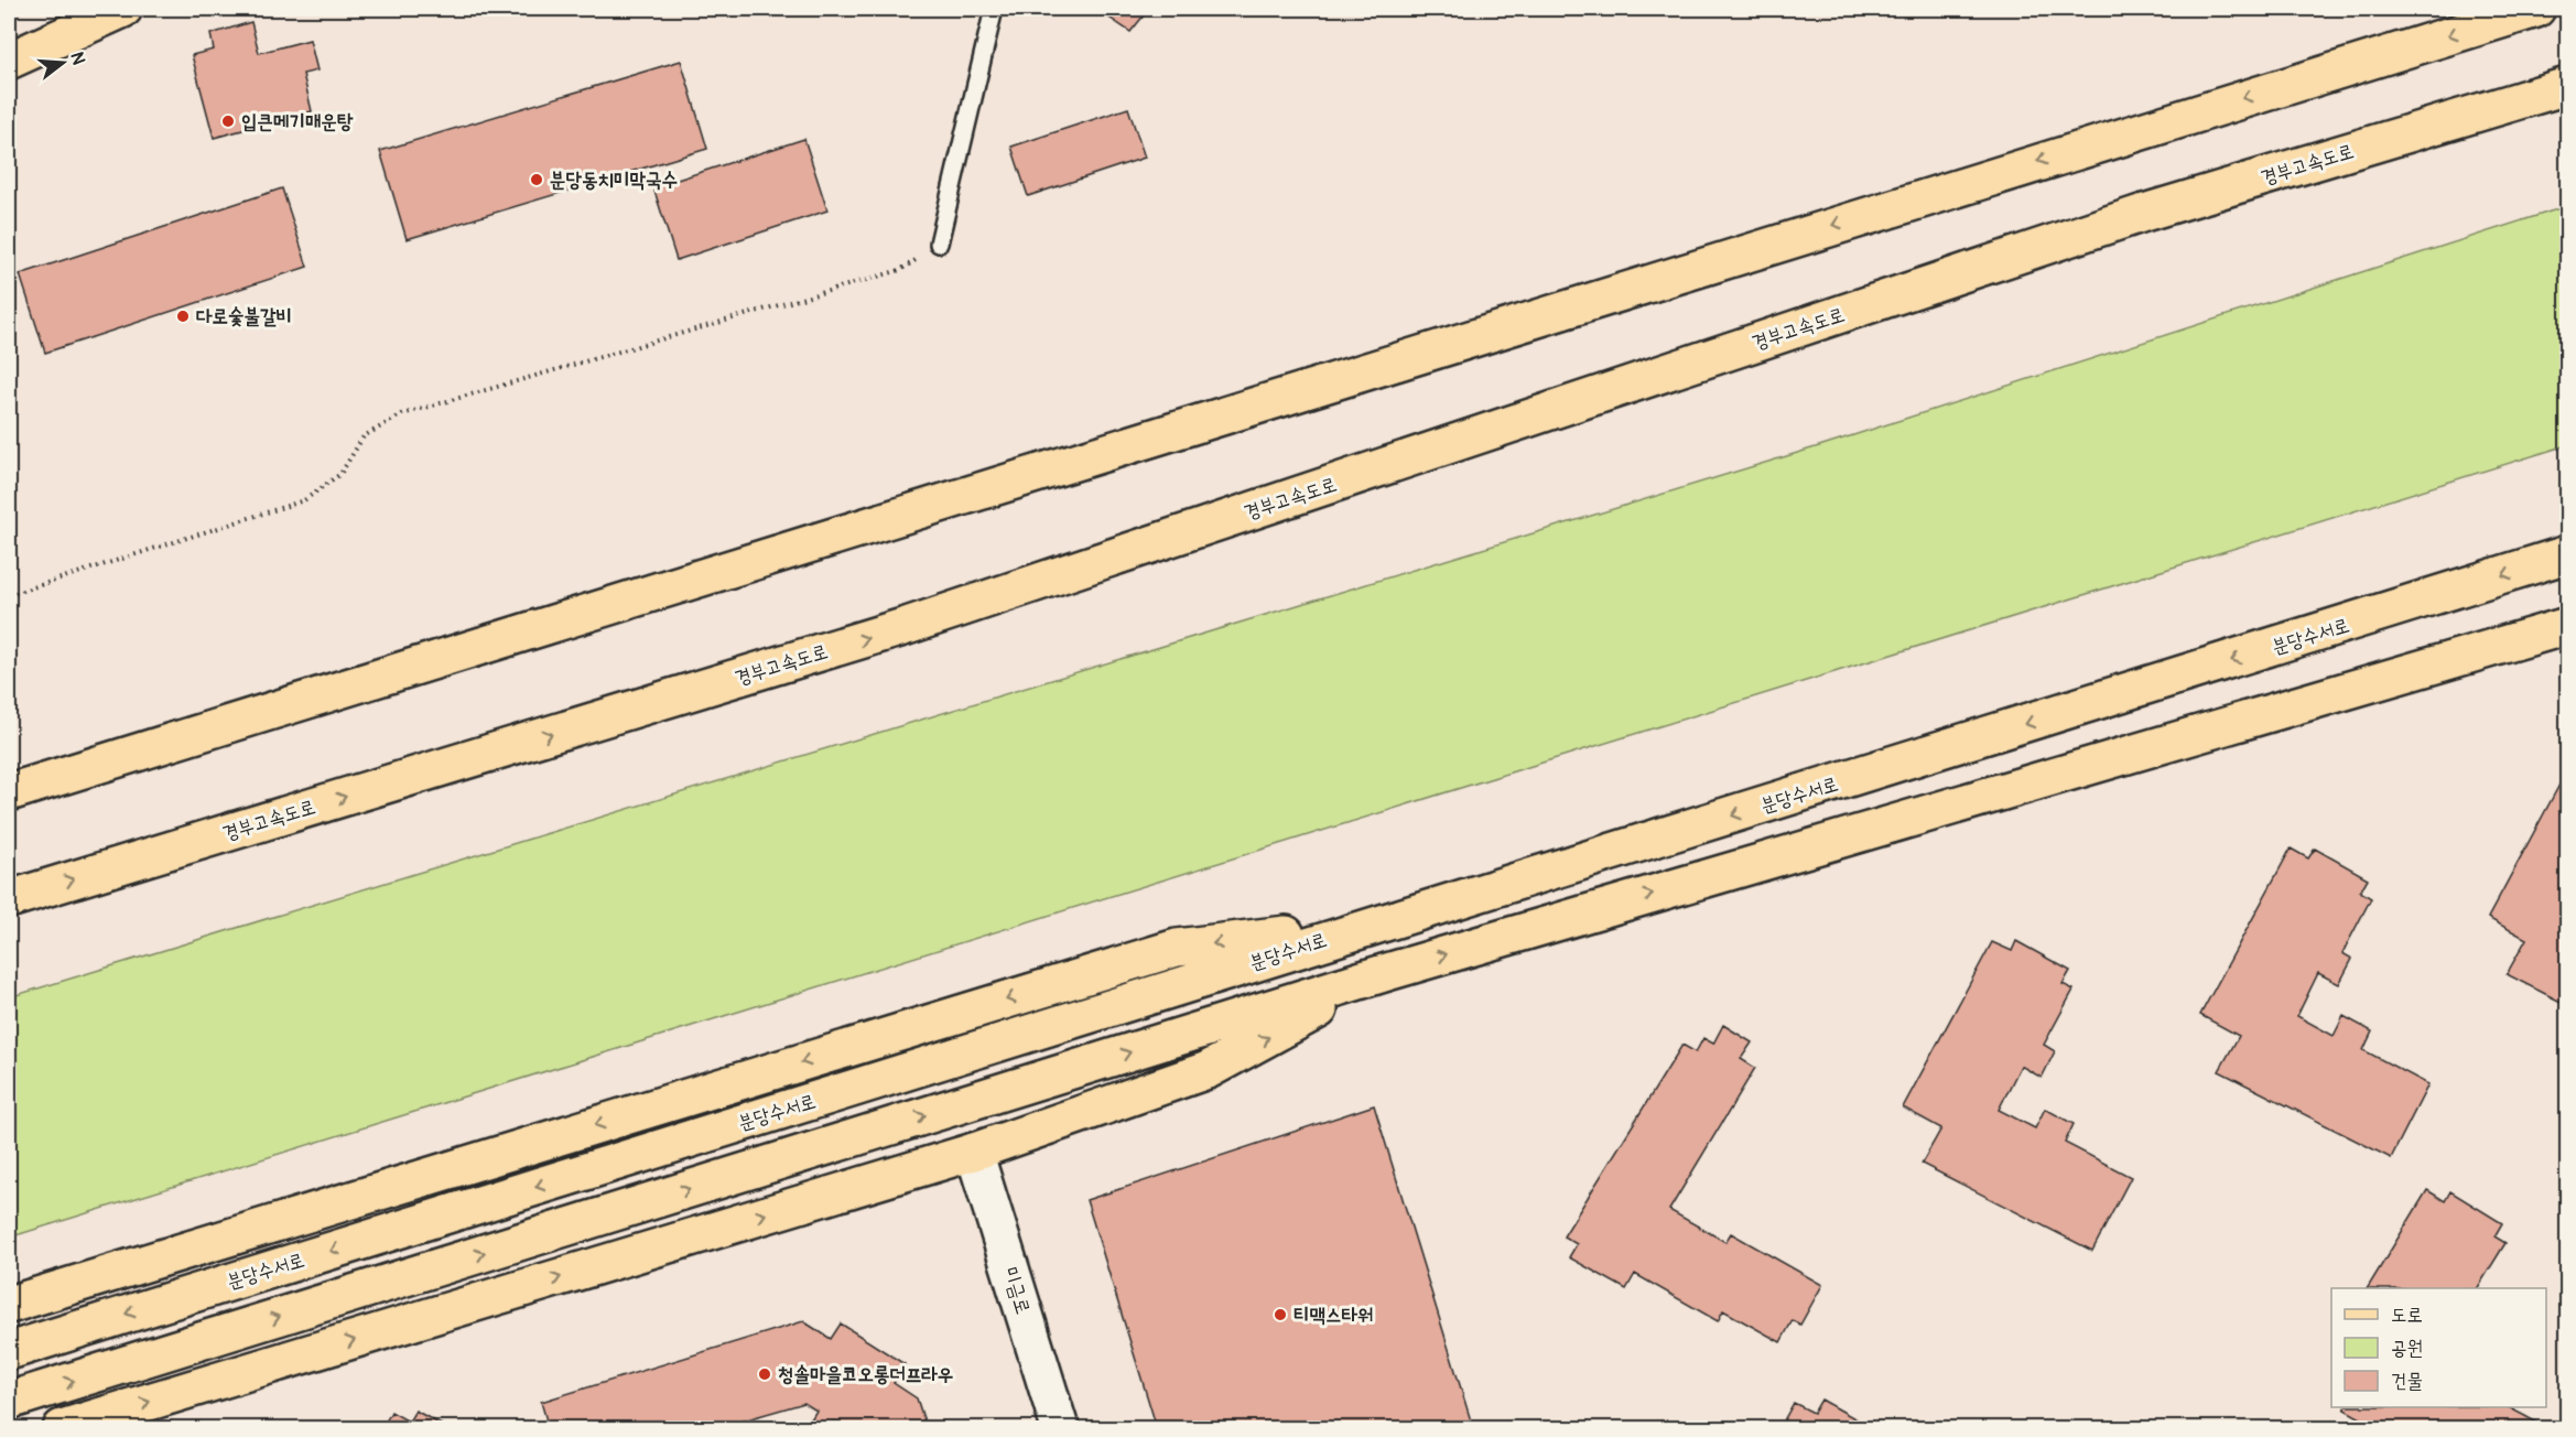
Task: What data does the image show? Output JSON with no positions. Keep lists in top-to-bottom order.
{
  "streets": {
    "main road": ["경부고속도로", "분당수서로", "미금로"]
  },
  "places": [
    "입큰메기매운탕",
    "분당동치미막국수",
    "다로숯불갈비",
    "티맥스타워",
    "청솔마을코오롱더프라우"
  ],
  "legend": ["도로", "공원", "건물"],
  "north": "right"
}
